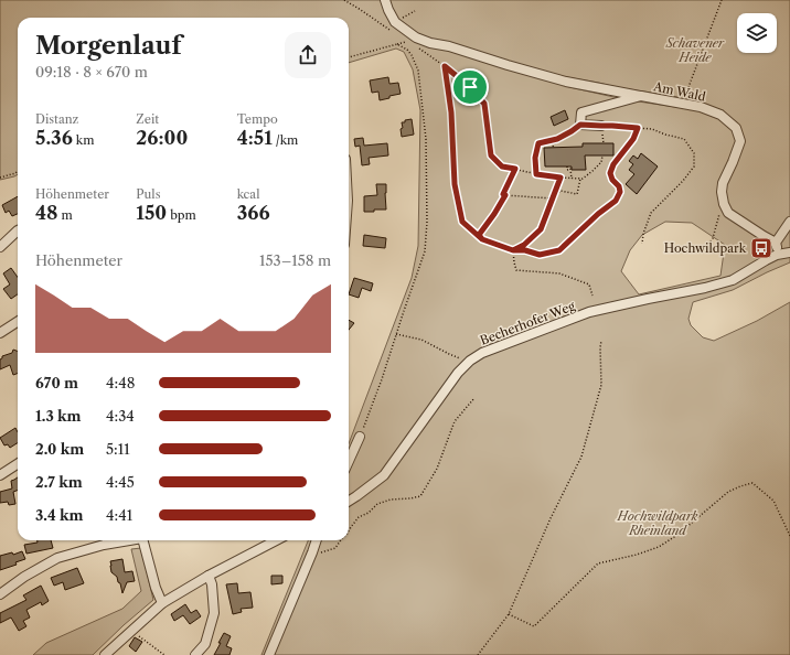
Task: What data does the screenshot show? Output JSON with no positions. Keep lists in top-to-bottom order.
{
  "streets": {
    "street": ["Am Wald", "Becherhofer Weg"]
  },
  "parks": ["Schavener Heide", "Hochwildpark Rheinland"],
  "places": {
    "bus stop": ["Hochwildpark"]
  },
  "page": {
    "heading": ["Morgenlauf", "09:18 · 8 × 670 m"],
    "stats": [
      ["Distanz", "5.36 km"],
      ["Zeit", "26:00"],
      ["Tempo", "4:51 /km"],
      ["Höhenmeter", "48 m"],
      ["Puls", "150 bpm"],
      ["kcal", "366"]
    ],
    "chart": ["Höhenmeter", "153–158 m"],
    "list": [
      {
        "name": "670 m",
        "note": "4:48"
      },
      {
        "name": "1.3 km",
        "note": "4:34"
      },
      {
        "name": "2.0 km",
        "note": "5:11"
      },
      {
        "name": "2.7 km",
        "note": "4:45"
      },
      {
        "name": "3.4 km",
        "note": "4:41"
      }
    ]
  }
}
